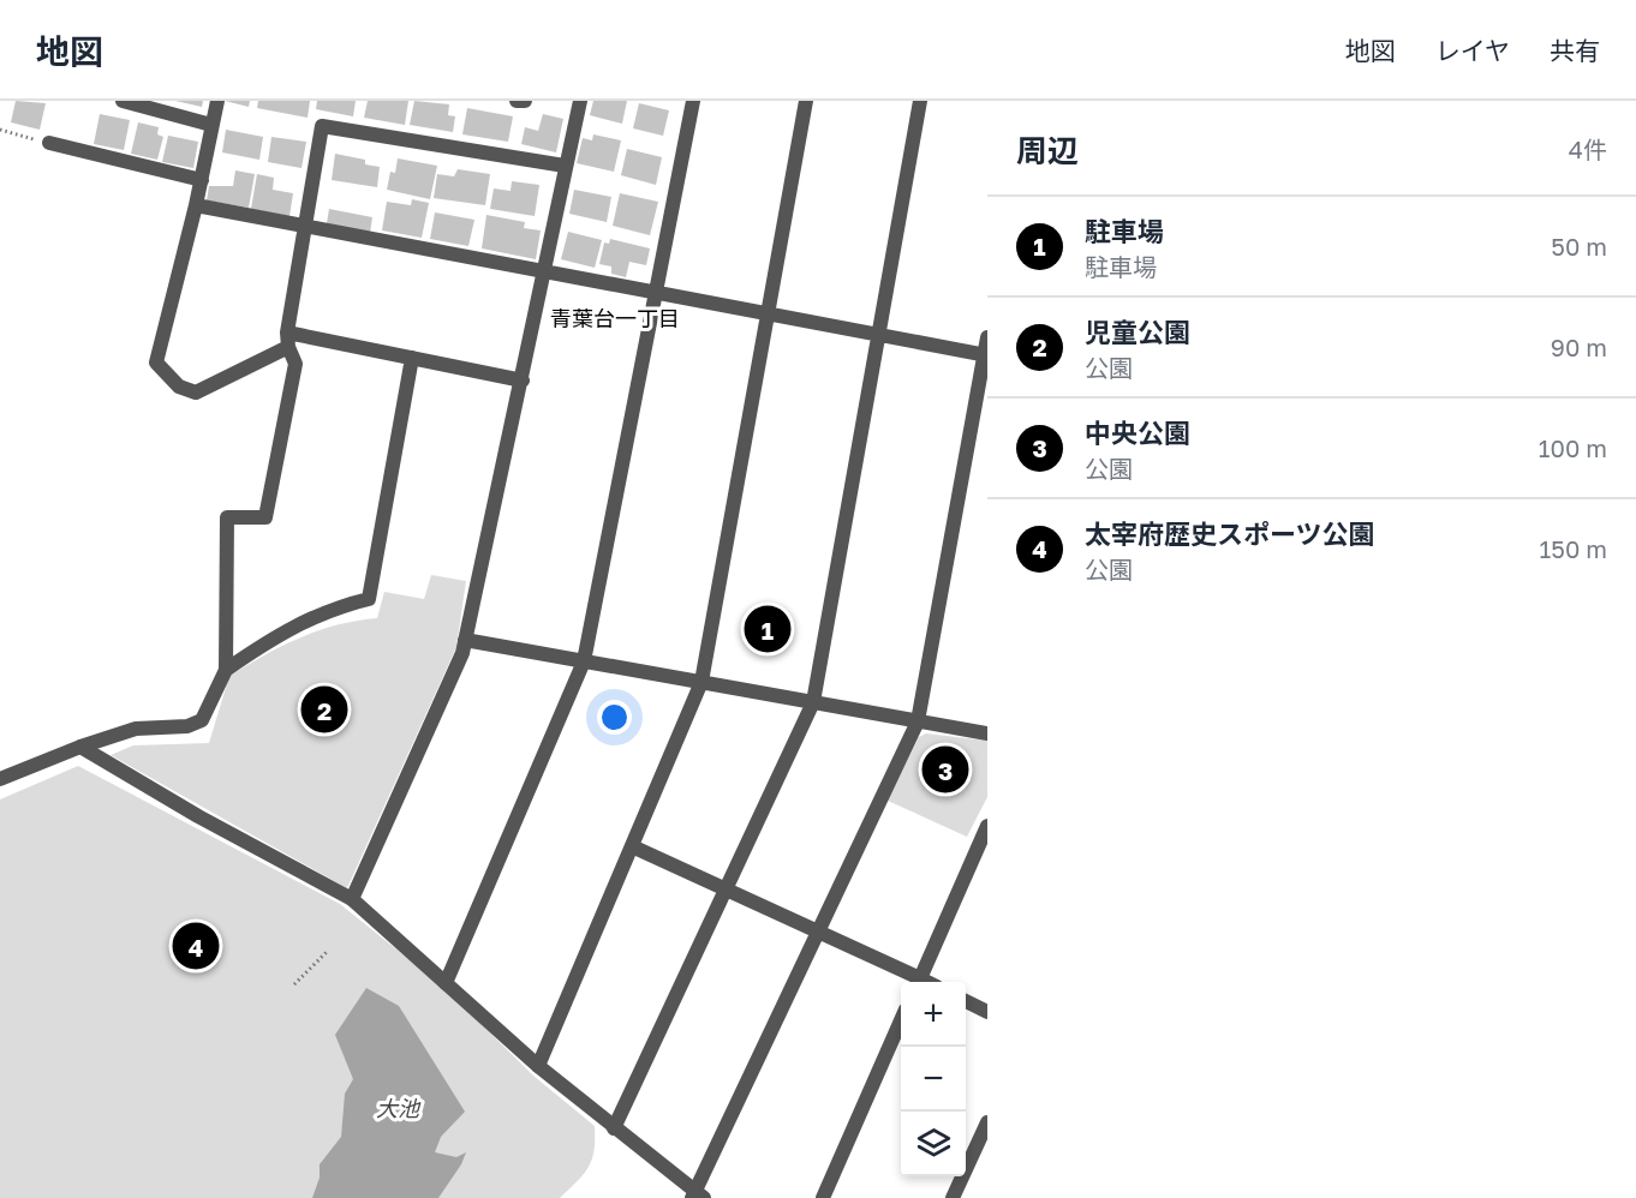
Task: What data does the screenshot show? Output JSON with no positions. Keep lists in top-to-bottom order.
{
  "districts": ["青葉台一丁目"],
  "water": ["大池"],
  "page": {
    "header": "地図",
    "nav": ["地図", "レイヤ", "共有"],
    "heading": ["周辺", "4件"],
    "list": [
      {
        "mark": "1",
        "name": "駐車場",
        "note": "駐車場",
        "value": "50 m"
      },
      {
        "mark": "2",
        "name": "児童公園",
        "note": "公園",
        "value": "90 m"
      },
      {
        "mark": "3",
        "name": "中央公園",
        "note": "公園",
        "value": "100 m"
      },
      {
        "mark": "4",
        "name": "太宰府歴史スポーツ公園",
        "note": "公園",
        "value": "150 m"
      }
    ],
    "pins": [
      "1",
      "2",
      "3",
      "4"
    ],
    "map_buttons": ["+", "−"]
  }
}
